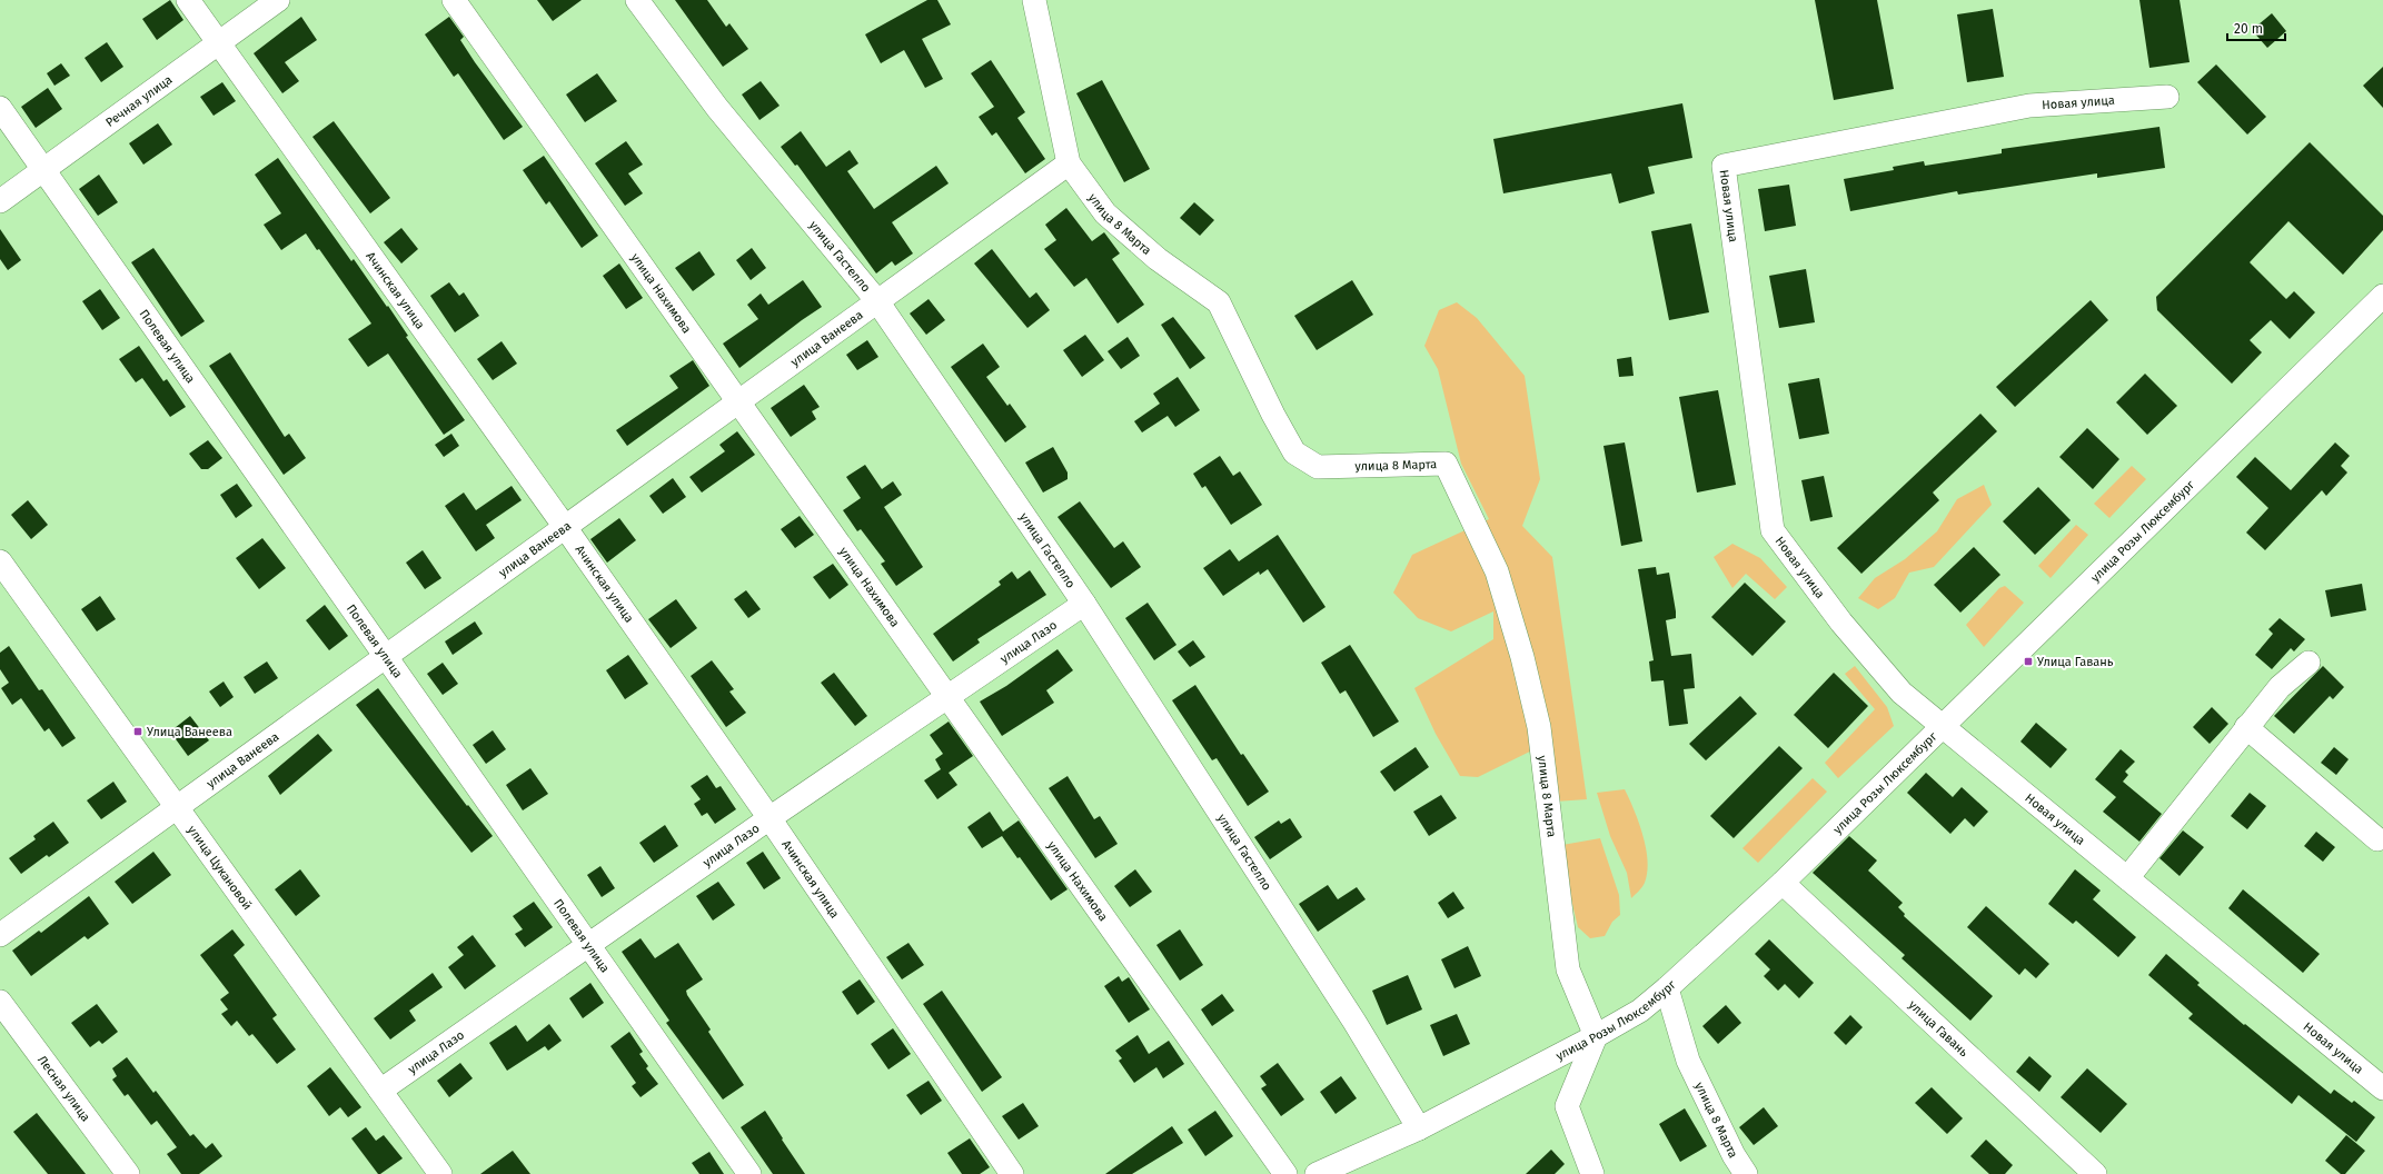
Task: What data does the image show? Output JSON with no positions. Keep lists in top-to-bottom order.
{
  "streets": {
    "street": [
      "Речная улица",
      "Новая улица",
      "улица 8 Марта",
      "улица Гастелло",
      "Ачинская улица",
      "улица Нахимова",
      "улица Ванеева",
      "Полевая улица",
      "улица Розы Люксембург",
      "улица Лазо",
      "улица Цукановой",
      "улица Гавань",
      "Лесная улица"
    ]
  },
  "crossings": [
    ["Речная улица", "Ачинская улица"],
    ["Речная улица", "Полевая улица"],
    ["Новая улица", "улица Розы Люксембург"],
    ["улица 8 Марта", "улица Ванеева"],
    ["улица 8 Марта", "улица Розы Люксембург"],
    ["улица Гастелло", "улица Ванеева"],
    ["улица Гастелло", "улица Розы Люксембург"],
    ["улица Гастелло", "улица Лазо"],
    ["Ачинская улица", "улица Ванеева"],
    ["Ачинская улица", "улица Лазо"],
    ["улица Нахимова", "улица Ванеева"],
    ["улица Нахимова", "улица Лазо"],
    ["улица Ванеева", "Полевая улица"],
    ["улица Ванеева", "улица Цукановой"],
    ["Полевая улица", "улица Лазо"],
    ["улица Розы Люксембург", "улица Гавань"],
    ["улица Лазо", "улица Цукановой"]
  ],
  "places": {
    "transit": ["Улица Гавань", "Улица Ванеева"]
  },
  "scale_bar": "20 m"
}
